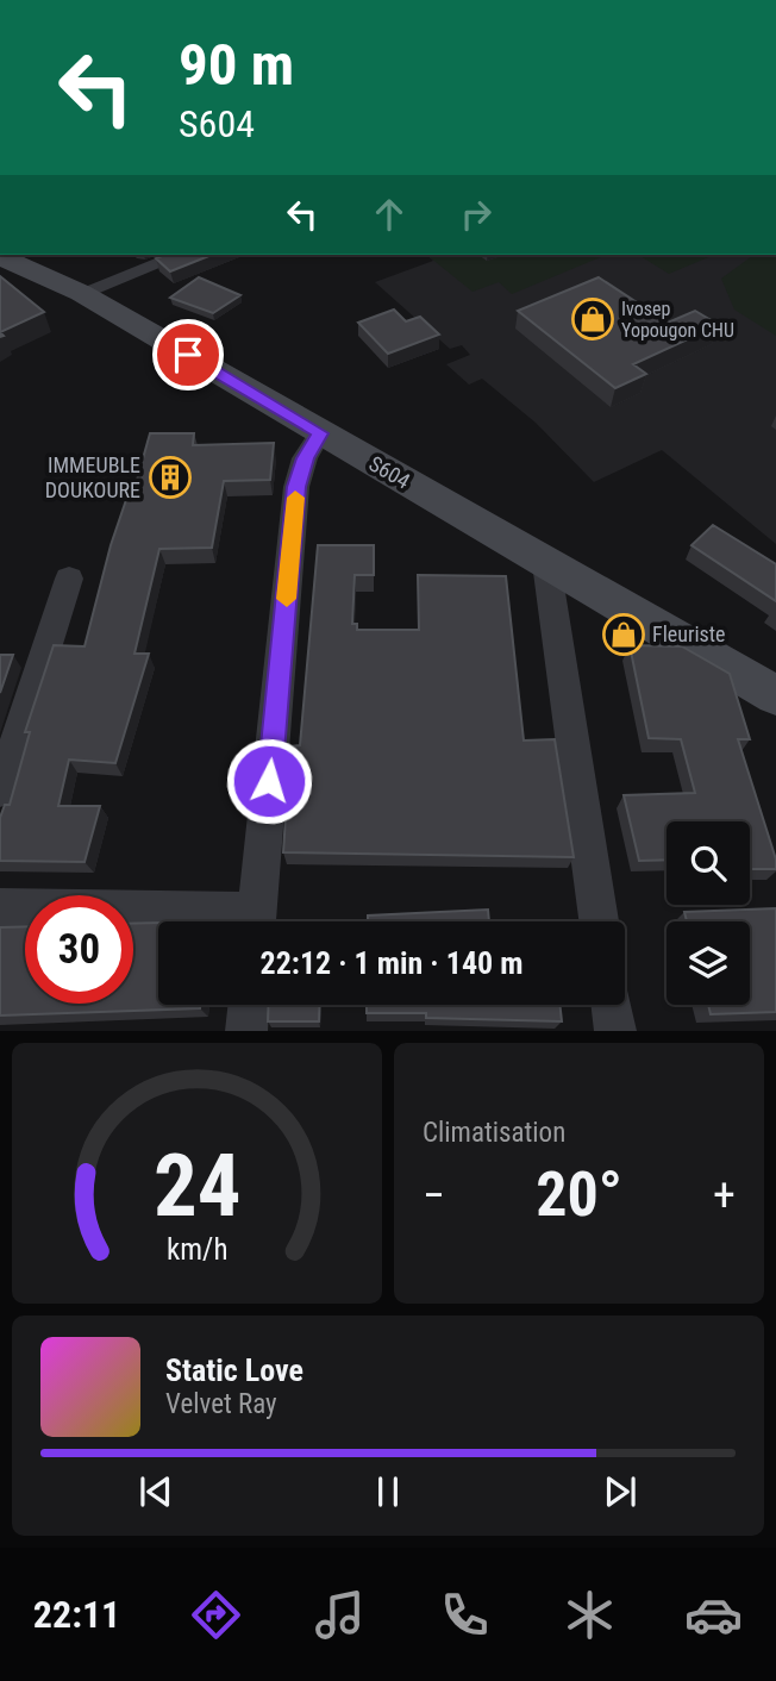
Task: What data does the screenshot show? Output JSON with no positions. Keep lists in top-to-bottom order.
{
  "streets": {
    "street": ["S604"]
  },
  "places": {
    "shop": ["Ivosep Yopougon CHU", "Fleuriste"],
    "building": ["IMMEUBLE DOUKOURE"]
  },
  "page": {
    "turn": ["90 m", "S604"],
    "limit": "30",
    "trip": "22:12 · 1 min · 140 m",
    "tile": "Climatisation",
    "heat": ["−", "20°", "+"],
    "song": ["Static Love", "Velvet Ray"],
    "tabs": "22:11",
    "gauge": ["24", "km/h"]
  }
}
